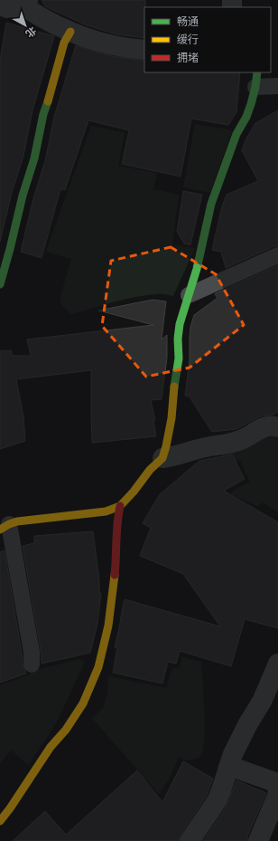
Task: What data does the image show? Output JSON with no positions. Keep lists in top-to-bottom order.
{
  "legend": ["畅通", "缓行", "拥堵"],
  "north": "bottom right"
}
